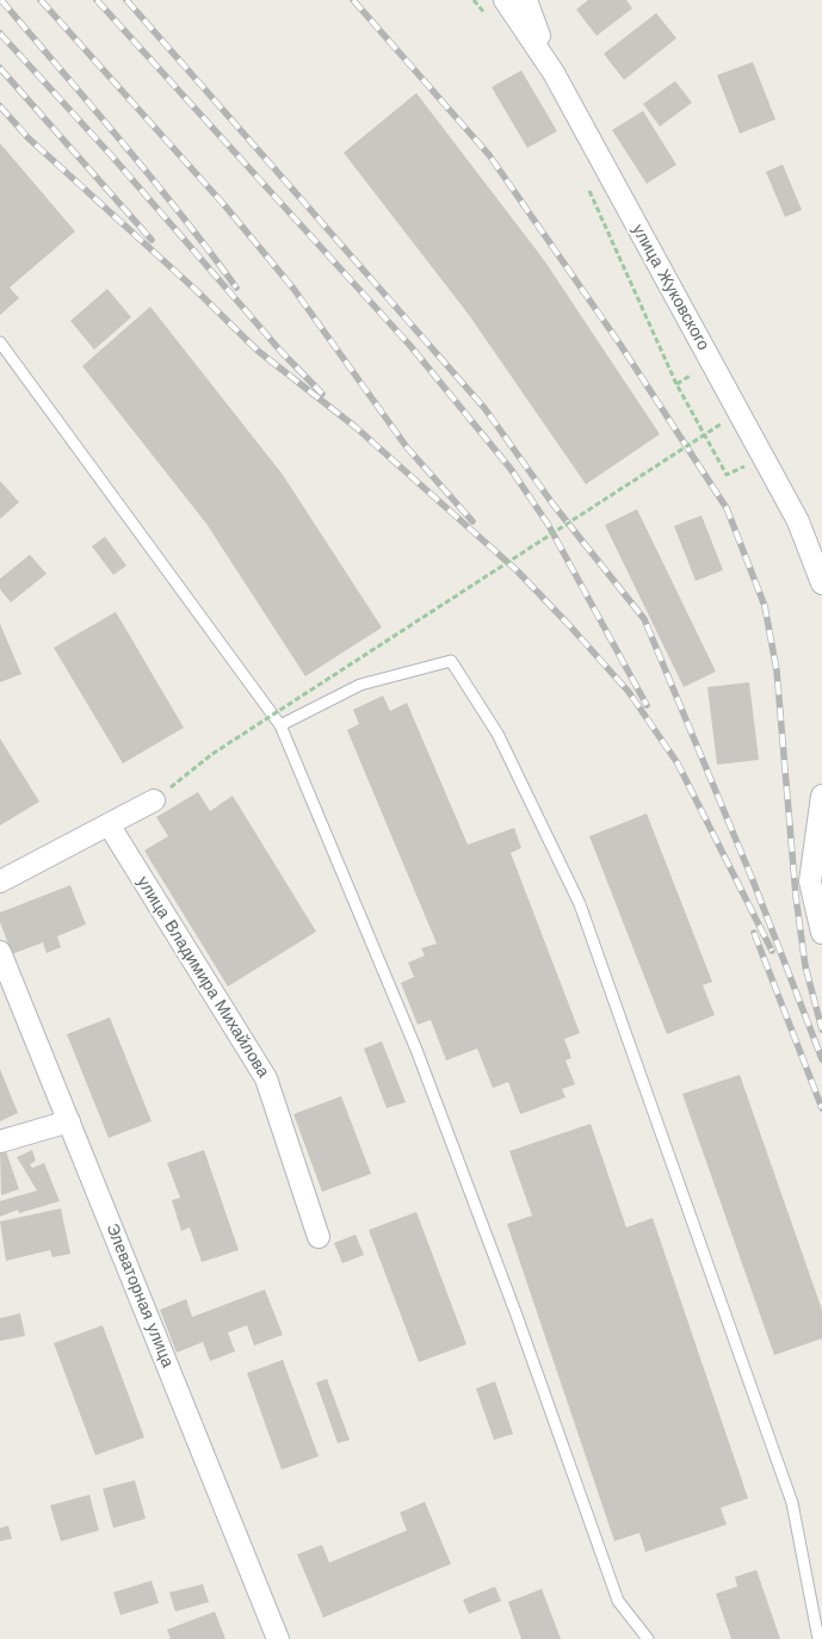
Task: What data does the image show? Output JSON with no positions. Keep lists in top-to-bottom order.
{
  "streets": {
    "street": ["улица Жуковского", "улица Владимира Михайлова", "Элеваторная улица"]
  }
}
